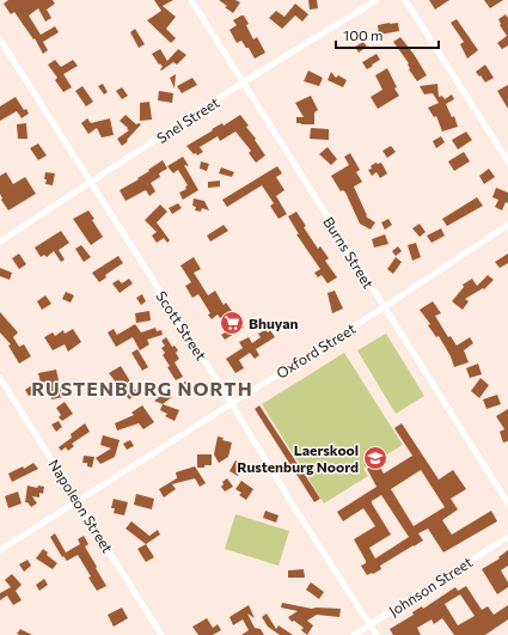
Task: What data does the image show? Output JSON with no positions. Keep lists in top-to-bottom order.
{
  "streets": {
    "street": [
      "Snel Street",
      "Burns Street",
      "Scott Street",
      "Oxford Street",
      "Napoleon Street",
      "Johnson Street"
    ]
  },
  "crossings": [
    ["Snel Street", "Burns Street"],
    ["Snel Street", "Scott Street"],
    ["Burns Street", "Oxford Street"],
    ["Scott Street", "Oxford Street"],
    ["Scott Street", "Johnson Street"],
    ["Oxford Street", "Napoleon Street"]
  ],
  "districts": ["RUSTENBURG NORTH"],
  "places": {
    "supermarket": ["Bhuyan"],
    "school or university": ["Laerskool Rustenburg Noord"]
  },
  "scale_bar": "100 m"
}
